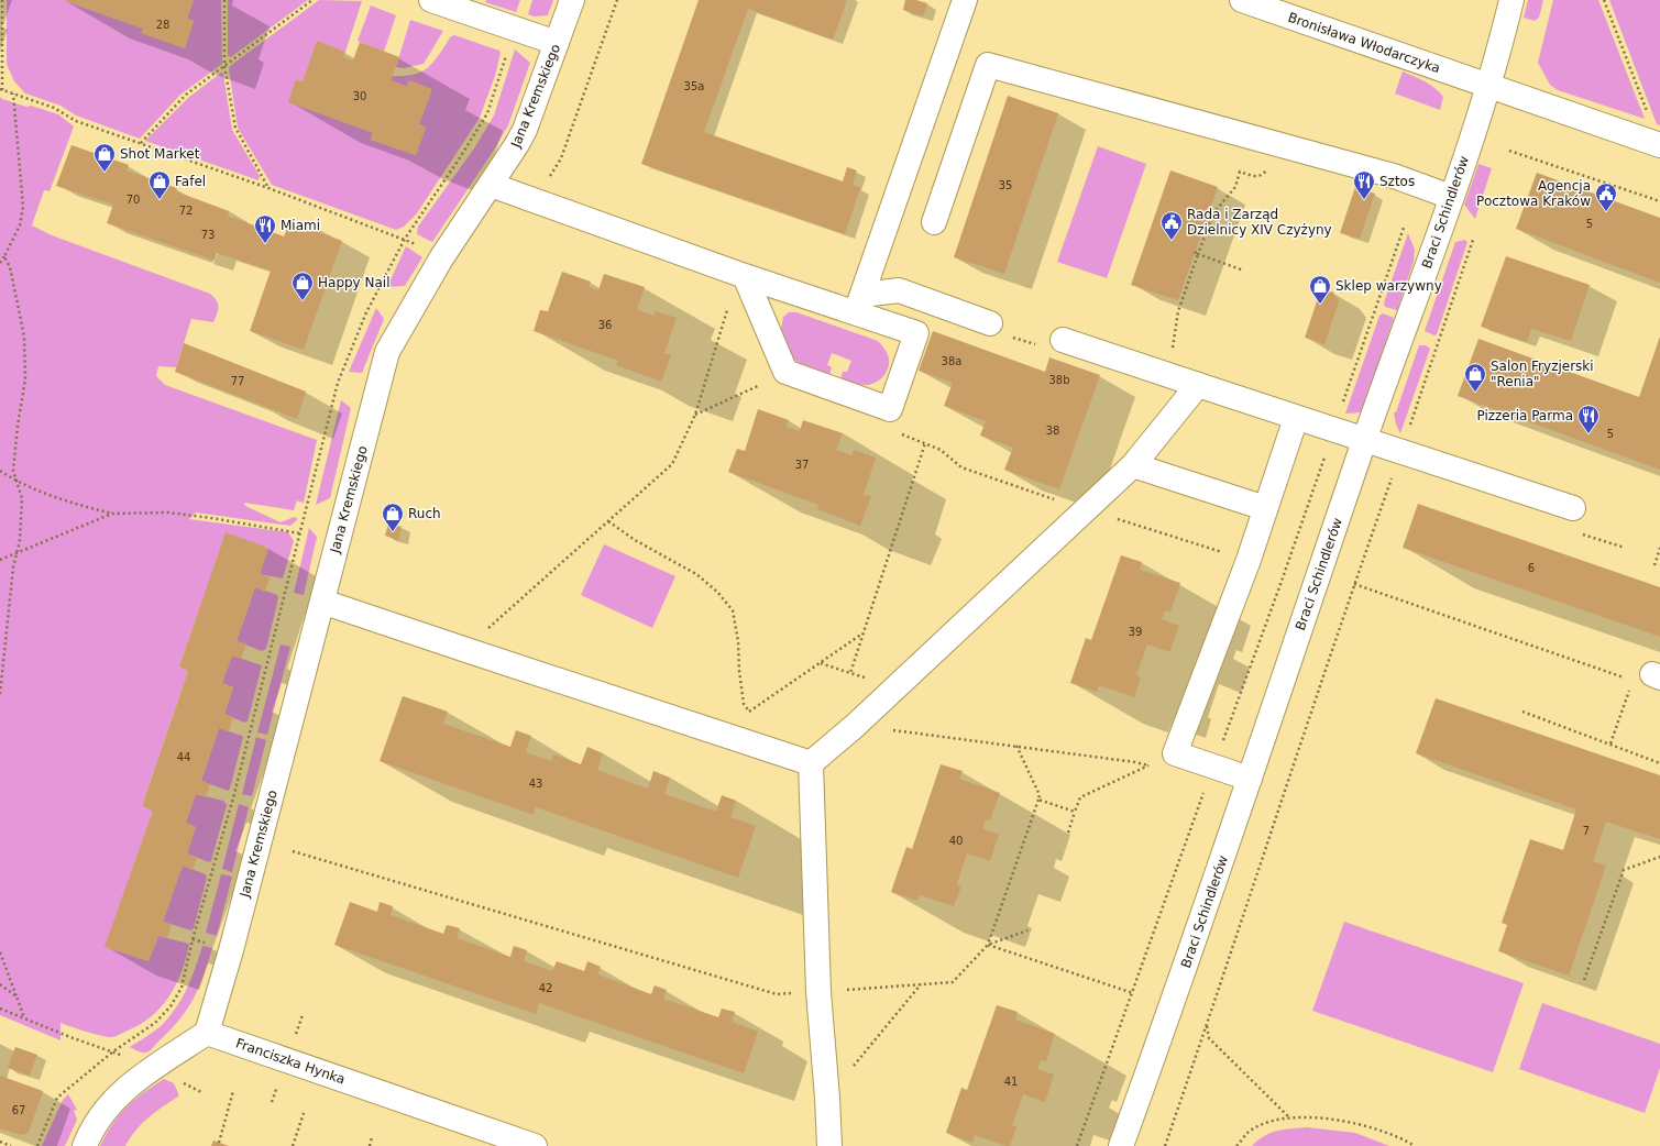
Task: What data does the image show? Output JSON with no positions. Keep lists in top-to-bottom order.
{
  "streets": {
    "street": [
      "Bronisława Włodarczyka",
      "Jana Kremskiego",
      "Braci Schindlerów",
      "Franciszka Hynka"
    ]
  },
  "crossings": [
    ["Bronisława Włodarczyka", "Braci Schindlerów"],
    ["Jana Kremskiego", "Franciszka Hynka"]
  ],
  "places": {
    "shop": [
      "Shot Market",
      "Fafel",
      "Happy Nail",
      "Sklep warzywny",
      "Salon Fryzjerski \"Renia\"",
      "Ruch"
    ],
    "restaurant": ["Sztos", "Miami", "Pizzeria Parma"],
    "public building": ["Agencja Pocztowa Kraków", "Rada i Zarząd Dzielnicy XIV Czyżyny"]
  },
  "house_numbers": [
    "28",
    "35a",
    "30",
    "35",
    "70",
    "72",
    "5",
    "73",
    "36",
    "38a",
    "38b",
    "77",
    "38",
    "5",
    "37",
    "6",
    "39",
    "44",
    "43",
    "7",
    "40",
    "42",
    "41",
    "67"
  ]
}
